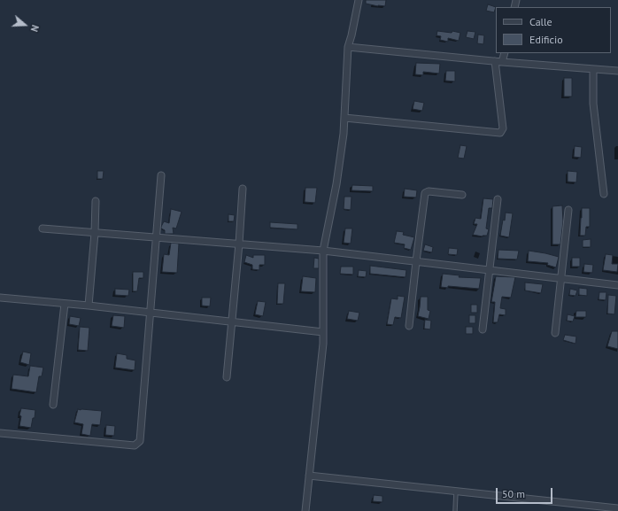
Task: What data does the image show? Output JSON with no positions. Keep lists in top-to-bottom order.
{
  "legend": ["Calle", "Edificio"],
  "scale_bar": "50 m",
  "north": "right"
}
